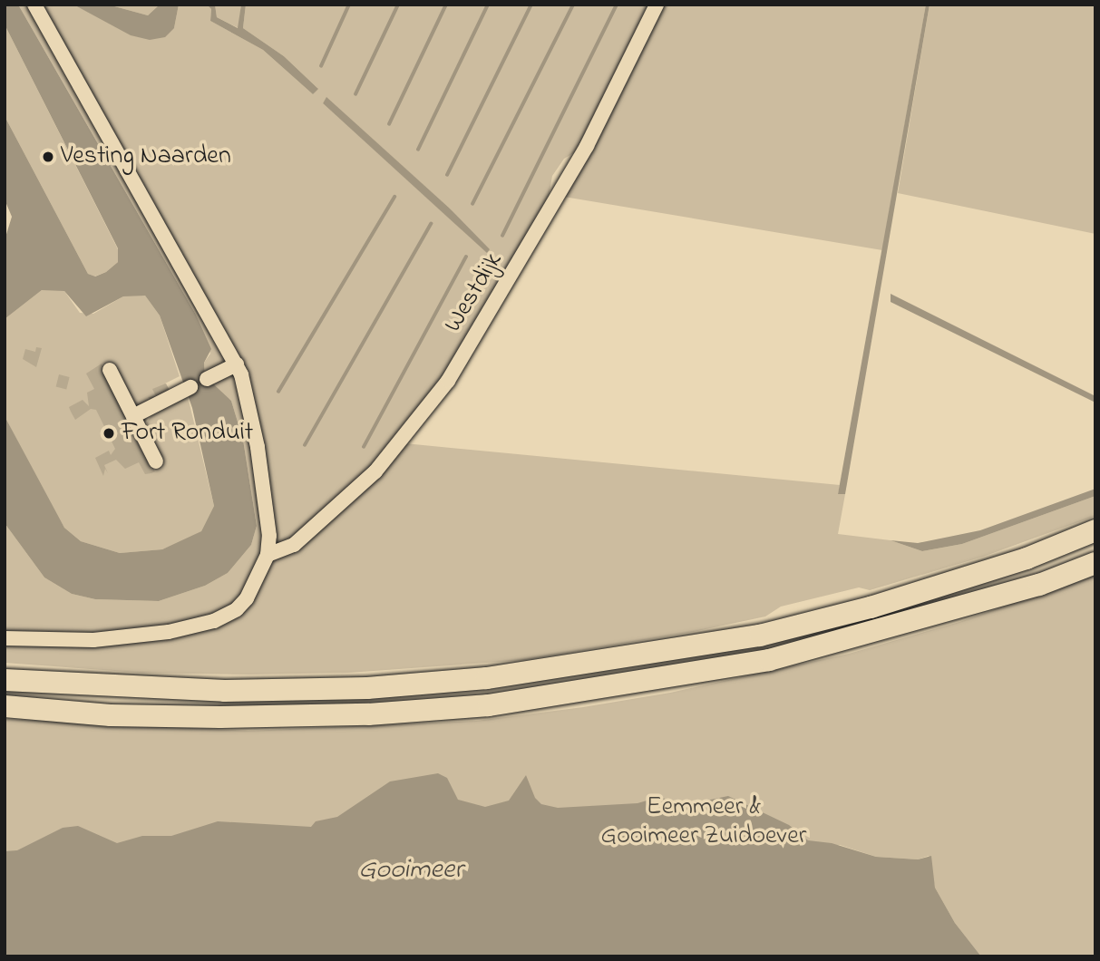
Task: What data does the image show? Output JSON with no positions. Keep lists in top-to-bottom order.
{
  "streets": {
    "street": ["Westdijk"]
  },
  "water": ["Gooimeer"],
  "parks": ["Eemmeer & Gooimeer Zuidoever"],
  "places": ["Vesting Naarden", "Fort Ronduit"]
}
